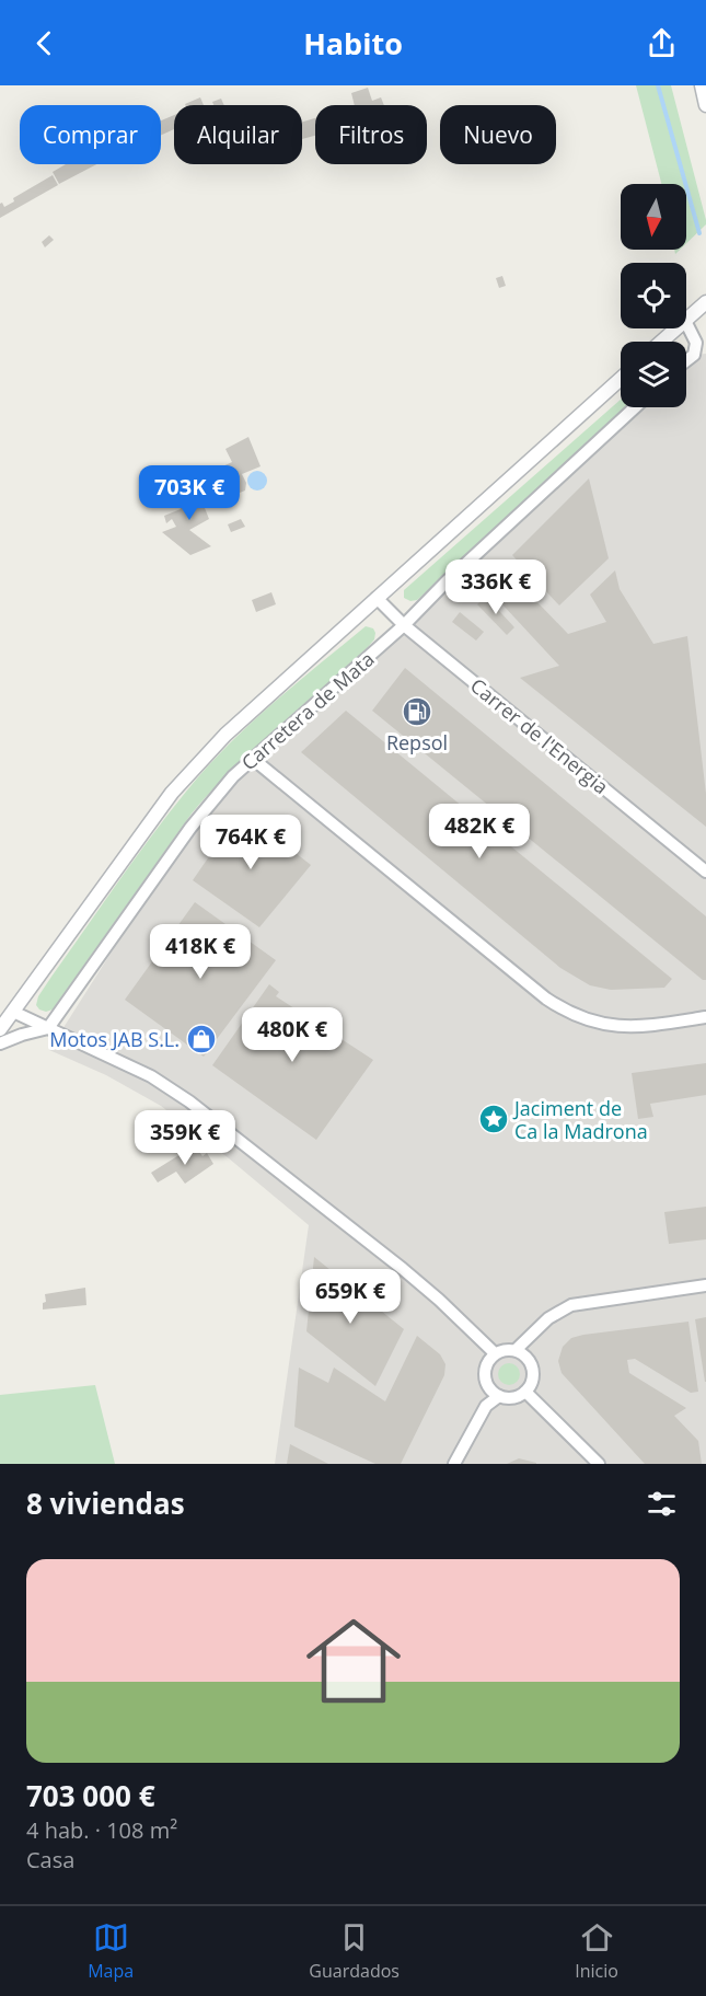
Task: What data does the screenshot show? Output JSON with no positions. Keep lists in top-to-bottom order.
{
  "streets": {
    "street": ["Carretera de Mata", "Carrer de l'Energia"]
  },
  "crossings": [
    ["Carretera de Mata", "Carrer de l'Energia"]
  ],
  "places": {
    "fuel station": ["Repsol"],
    "shop": ["Motos JAB S.L."],
    "place": ["Jaciment de Ca la Madrona"]
  },
  "north": "bottom",
  "page": {
    "header": "Habito",
    "chip": [
      "Comprar",
      "Alquilar",
      "Filtros",
      "Nuevo"
    ],
    "price": [
      "703K €",
      "336K €",
      "482K €",
      "764K €",
      "418K €",
      "480K €",
      "359K €",
      "659K €"
    ],
    "heading": "8 viviendas",
    "list": [
      {
        "name": "703 000 €",
        "note": "4 hab. · 108 m² · Casa"
      }
    ],
    "tabs": ["Mapa", "Guardados", "Inicio"]
  }
}
